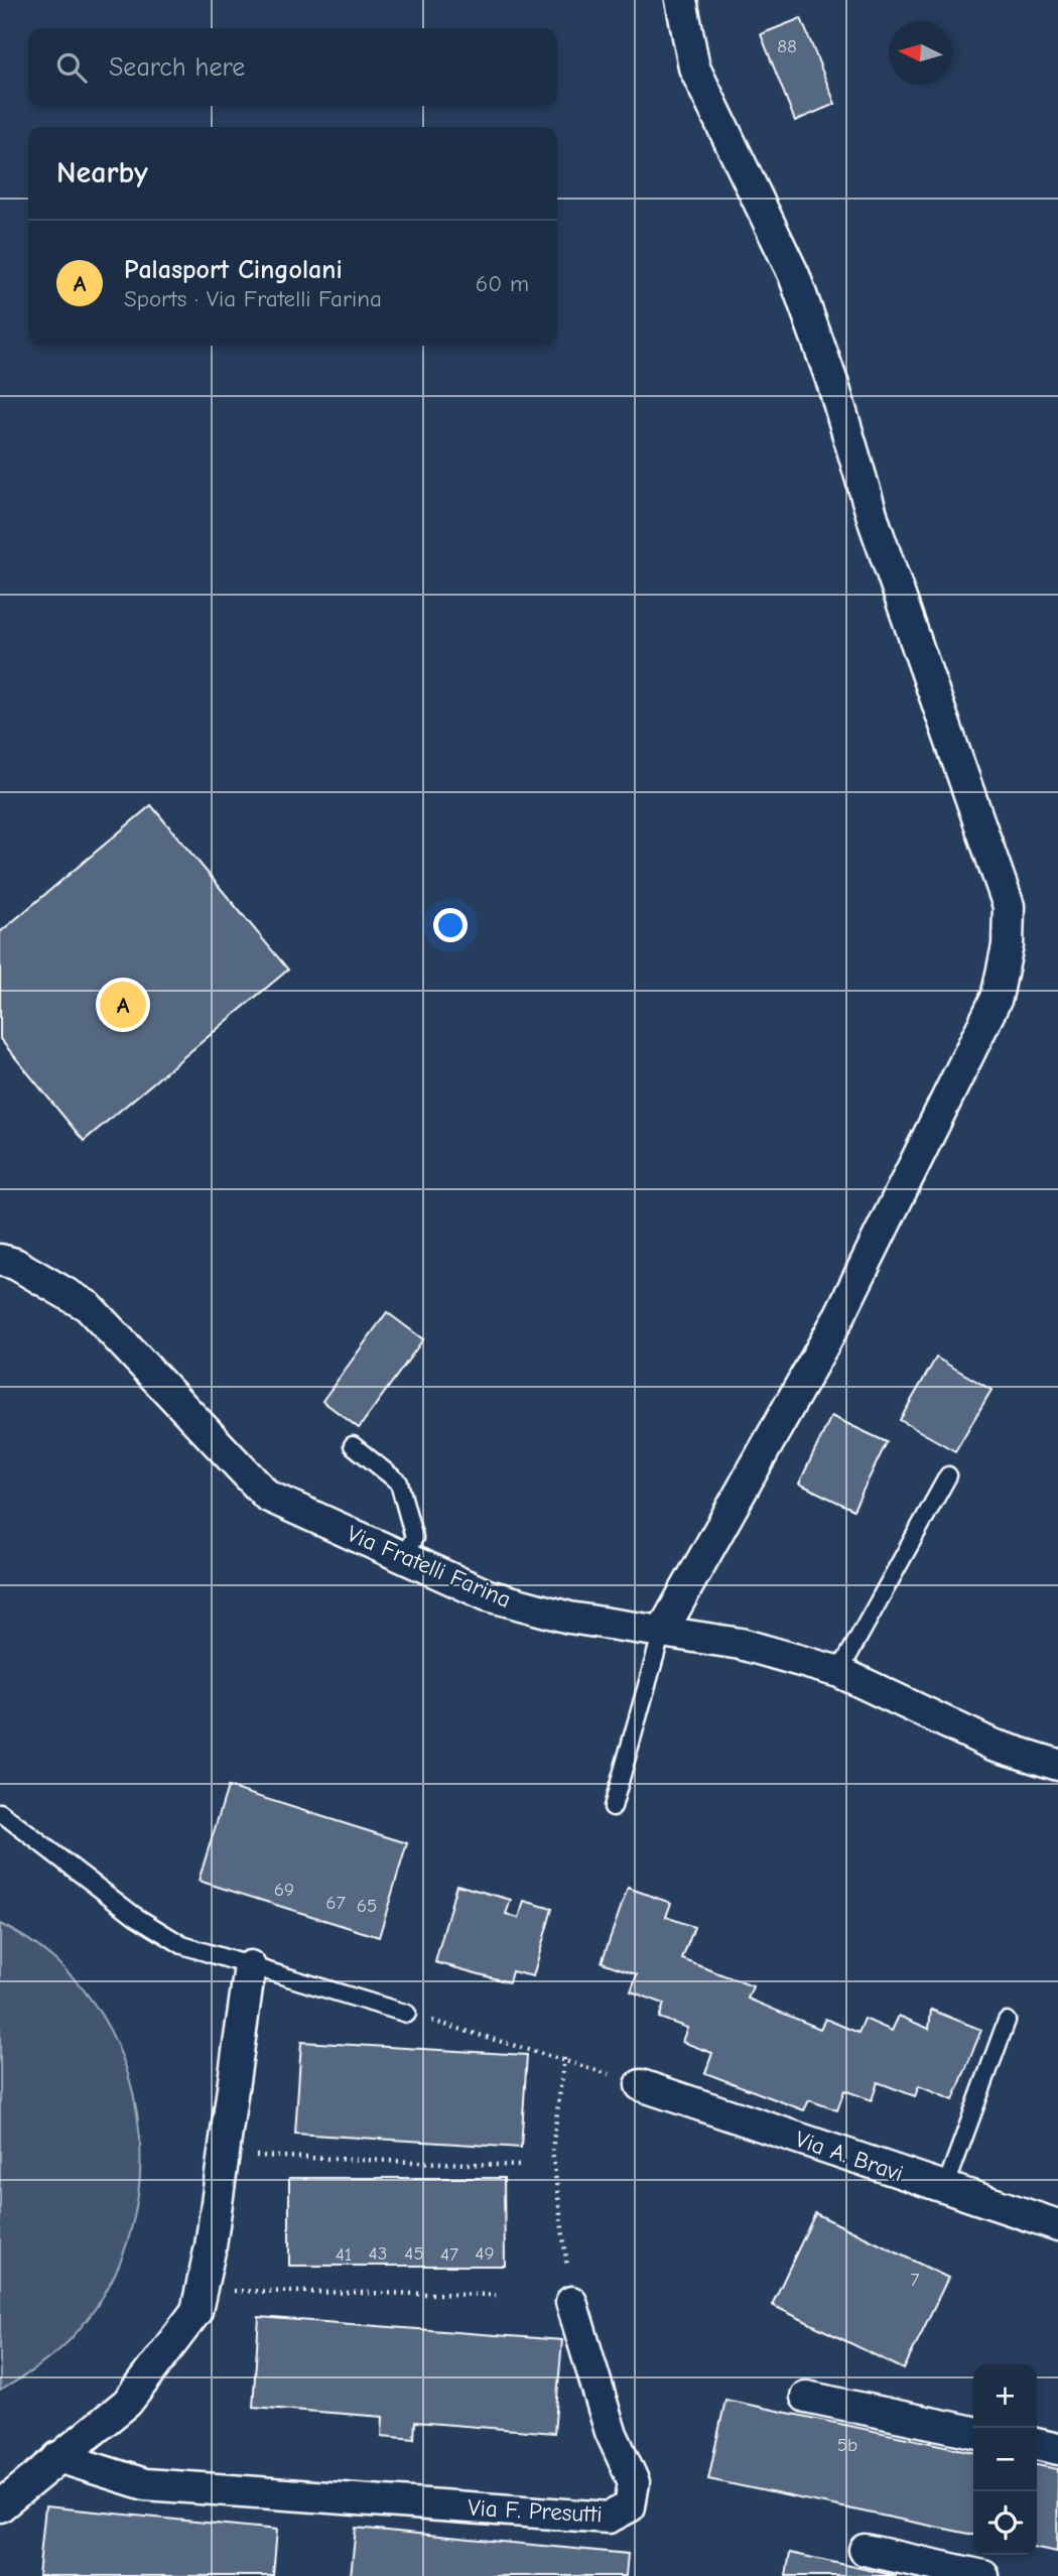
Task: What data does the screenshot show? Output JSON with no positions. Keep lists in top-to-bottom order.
{
  "streets": {
    "street": ["Via Fratelli Farina", "Via A. Bravi", "Via F. Presutti"]
  },
  "house_numbers": [
    "88",
    "69",
    "67",
    "65",
    "43",
    "45",
    "49",
    "41",
    "47",
    "7",
    "5b"
  ],
  "north": "left",
  "page": {
    "search": "Search here",
    "heading": "Nearby",
    "list": [
      {
        "mark": "A",
        "name": "Palasport Cingolani",
        "note": "Sports · Via Fratelli Farina",
        "value": "60 m"
      }
    ],
    "pins": "A",
    "map_buttons": ["+", "−"]
  }
}
